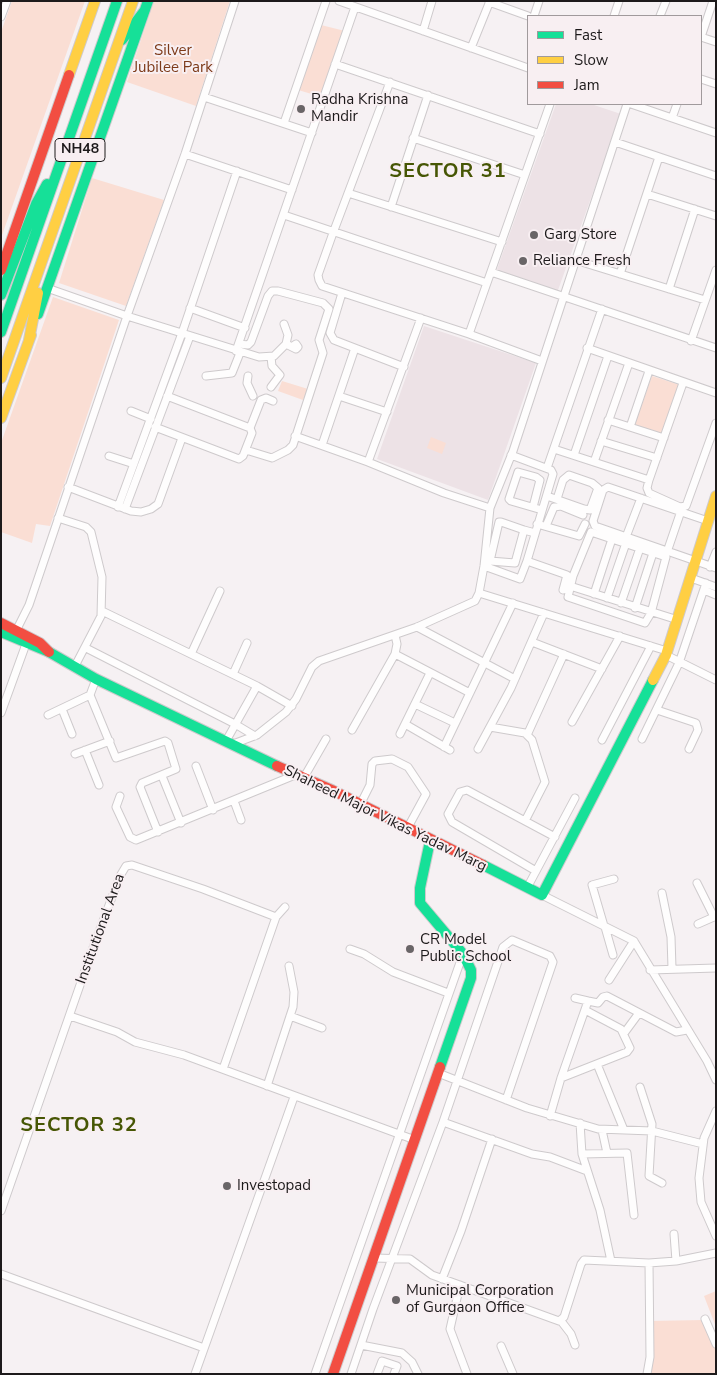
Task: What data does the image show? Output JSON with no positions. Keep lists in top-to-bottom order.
{
  "streets": {
    "main road": ["NH48", "Shaheed Major Vikas Yadav Marg"],
    "street": ["Institutional Area"]
  },
  "districts": ["SECTOR 31", "SECTOR 32"],
  "parks": ["Silver Jubilee Park"],
  "places": [
    "Radha Krishna Mandir",
    "Garg Store",
    "Reliance Fresh",
    "CR Model Public School",
    "Investopad",
    "Municipal Corporation of Gurgaon Office"
  ],
  "legend": ["Fast", "Slow", "Jam"]
}
